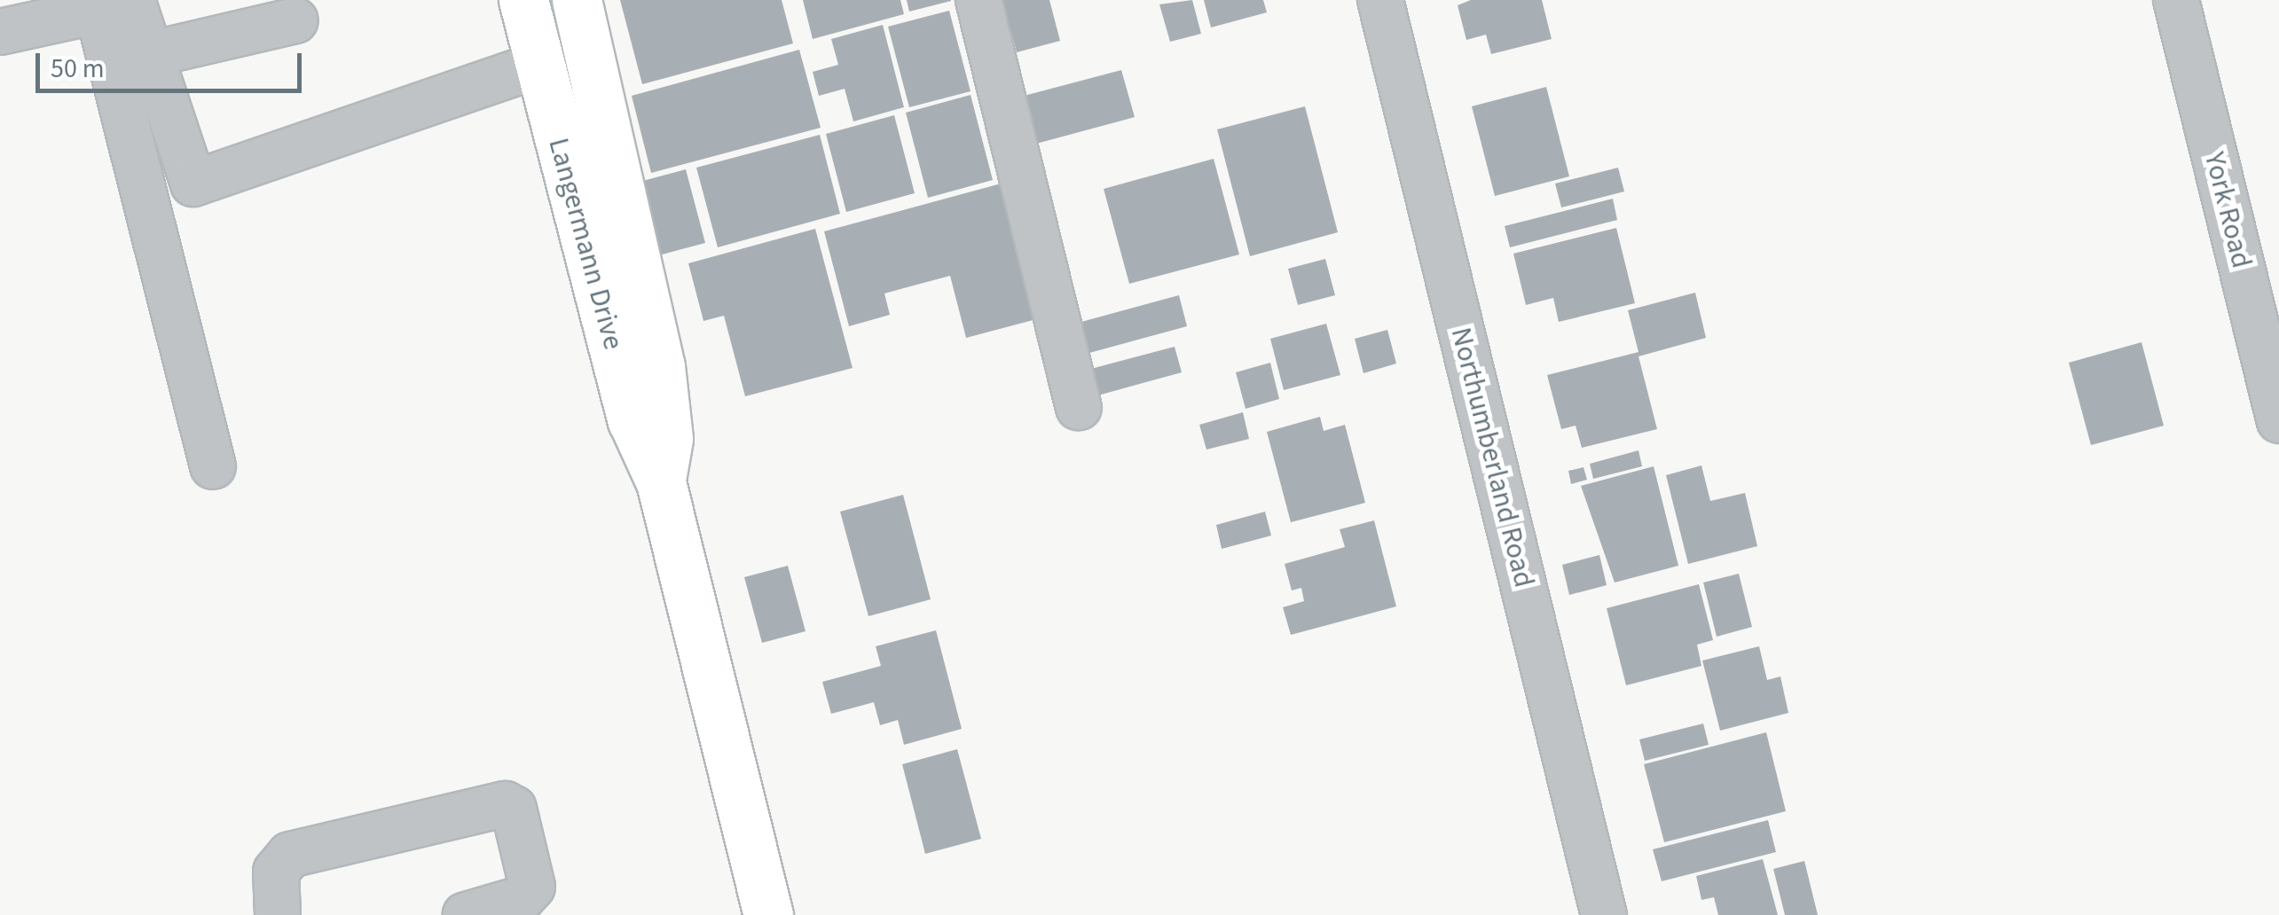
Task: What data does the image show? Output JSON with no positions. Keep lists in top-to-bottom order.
{
  "streets": {
    "main road": ["Langermann Drive"],
    "street": ["York Road", "Northumberland Road"]
  },
  "scale_bar": "50 m"
}
